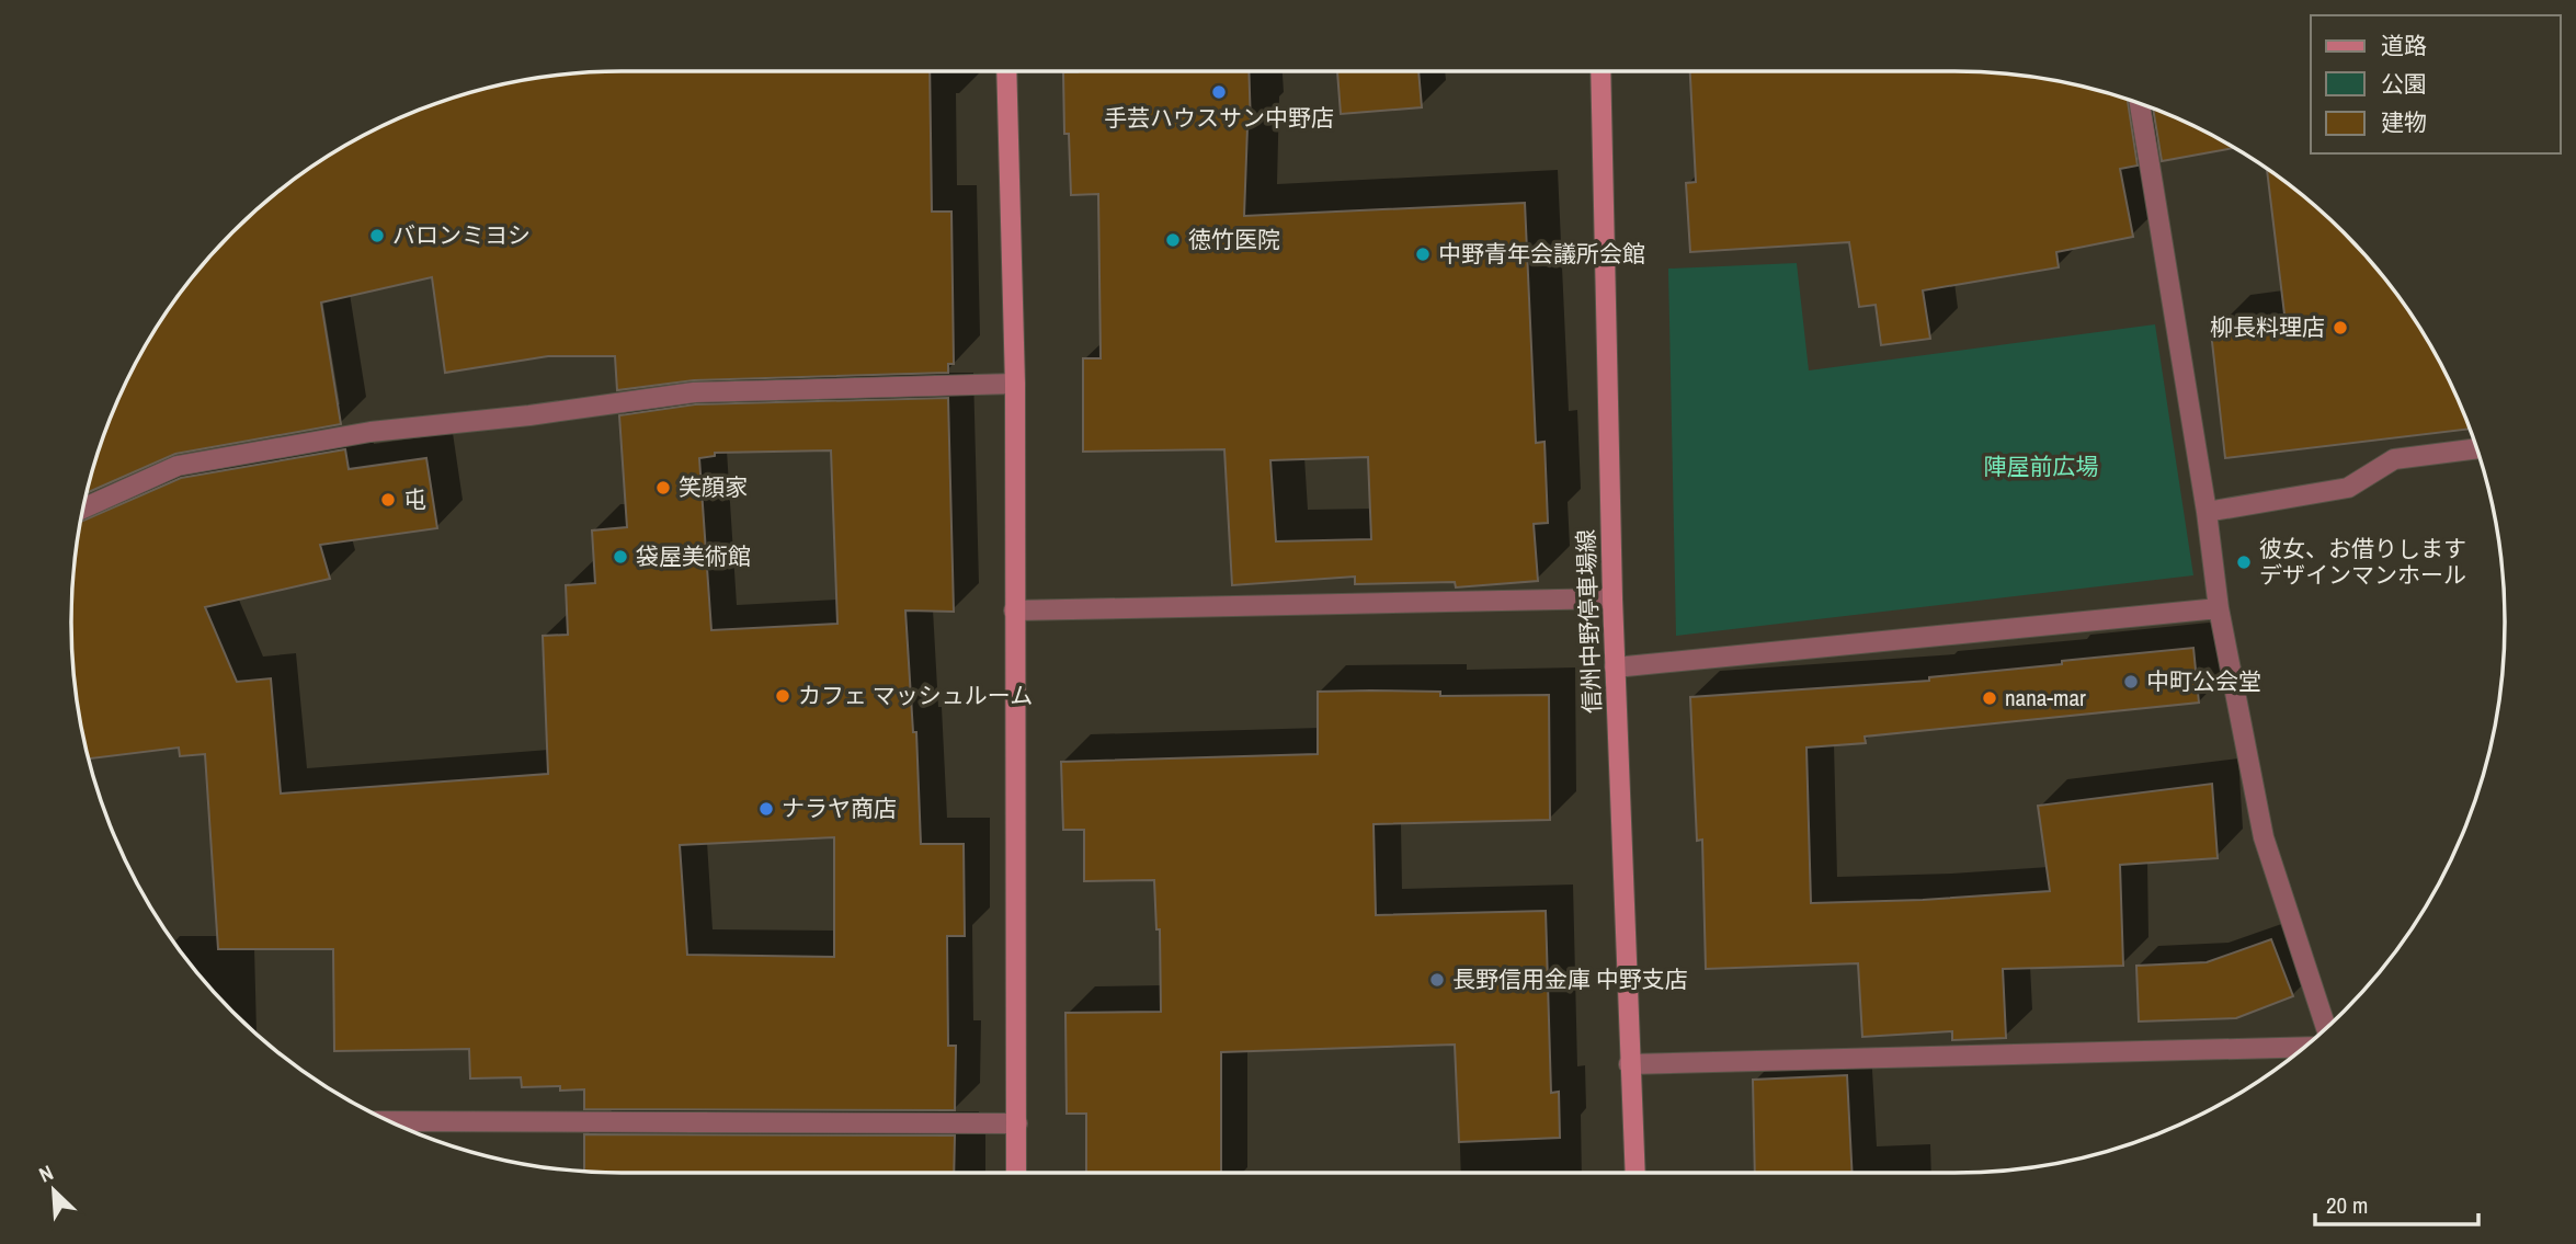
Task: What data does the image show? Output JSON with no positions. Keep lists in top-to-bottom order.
{
  "streets": {
    "street": ["信州中野停車場線"]
  },
  "parks": ["陣屋前広場"],
  "places": [
    "手芸ハウスサン中野店",
    "バロンミヨシ",
    "徳竹医院",
    "中野青年会議所会館",
    "柳長料理店",
    "笑顔家",
    "屯",
    "袋屋美術館",
    "彼女、お借りします デザインマンホール",
    "中町公会堂",
    "カフェ マッシュルーム",
    "nana-mar",
    "ナラヤ商店",
    "長野信用金庫 中野支店"
  ],
  "legend": ["道路", "公園", "建物"],
  "scale_bar": "20 m",
  "north": "top left"
}
